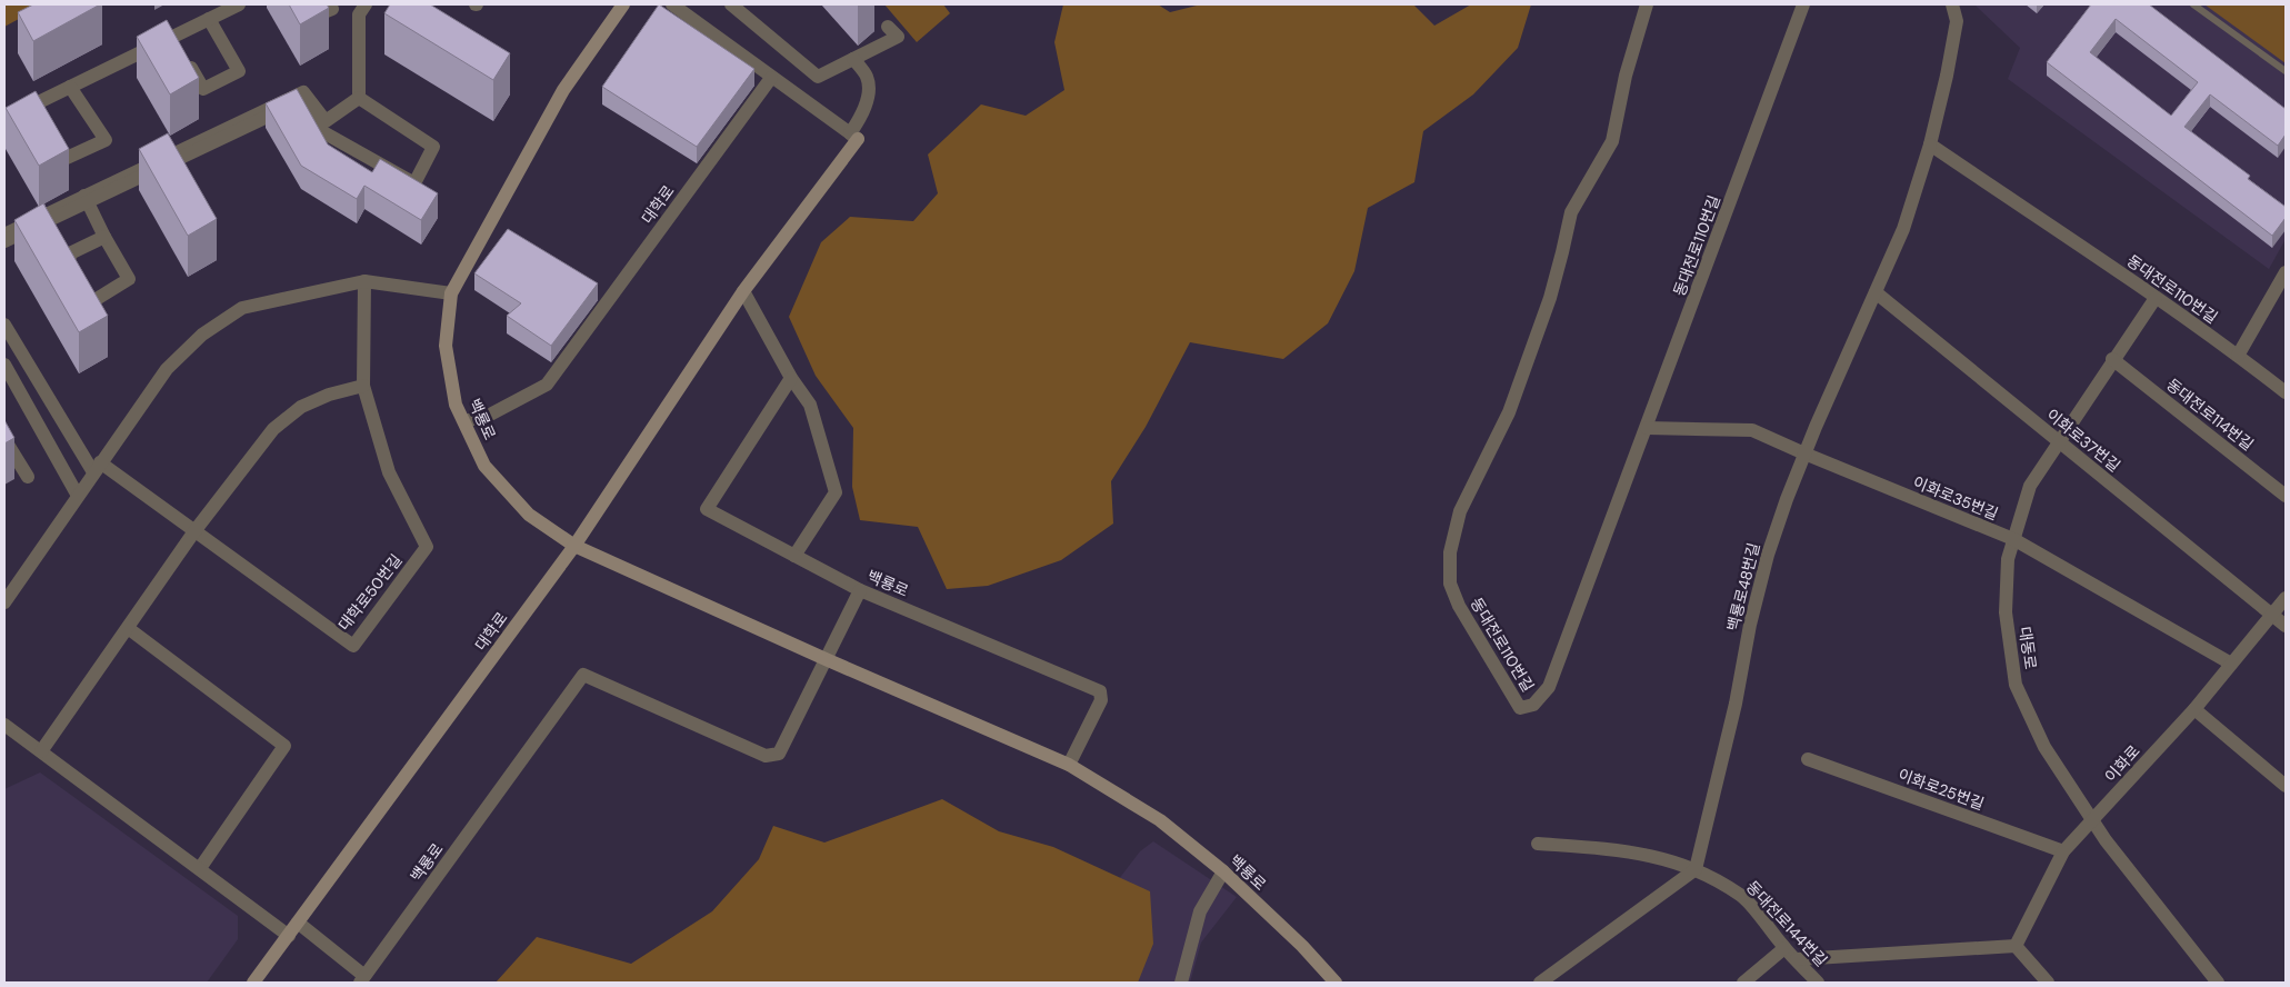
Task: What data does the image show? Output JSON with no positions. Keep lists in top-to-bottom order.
{
  "streets": {
    "main road": ["대학로", "백룡로"],
    "street": [
      "동대전로110번길",
      "동대전로114번길",
      "이화로37번길",
      "이화로35번길",
      "백룡로48번길",
      "대학로50번길",
      "대동로",
      "이화로",
      "이화로25번길",
      "동대전로144번길"
    ]
  },
  "crossings": [
    ["대학로", "백룡로"],
    ["동대전로110번길", "이화로35번길"],
    ["동대전로110번길", "백룡로48번길"],
    ["동대전로110번길", "대동로"],
    ["동대전로114번길", "대동로"],
    ["이화로37번길", "백룡로48번길"],
    ["이화로37번길", "대동로"],
    ["이화로37번길", "이화로"],
    ["이화로35번길", "백룡로48번길"],
    ["이화로35번길", "대동로"],
    ["이화로35번길", "이화로"],
    ["백룡로48번길", "동대전로144번길"],
    ["대동로", "이화로"],
    ["이화로", "이화로25번길"]
  ]
}
